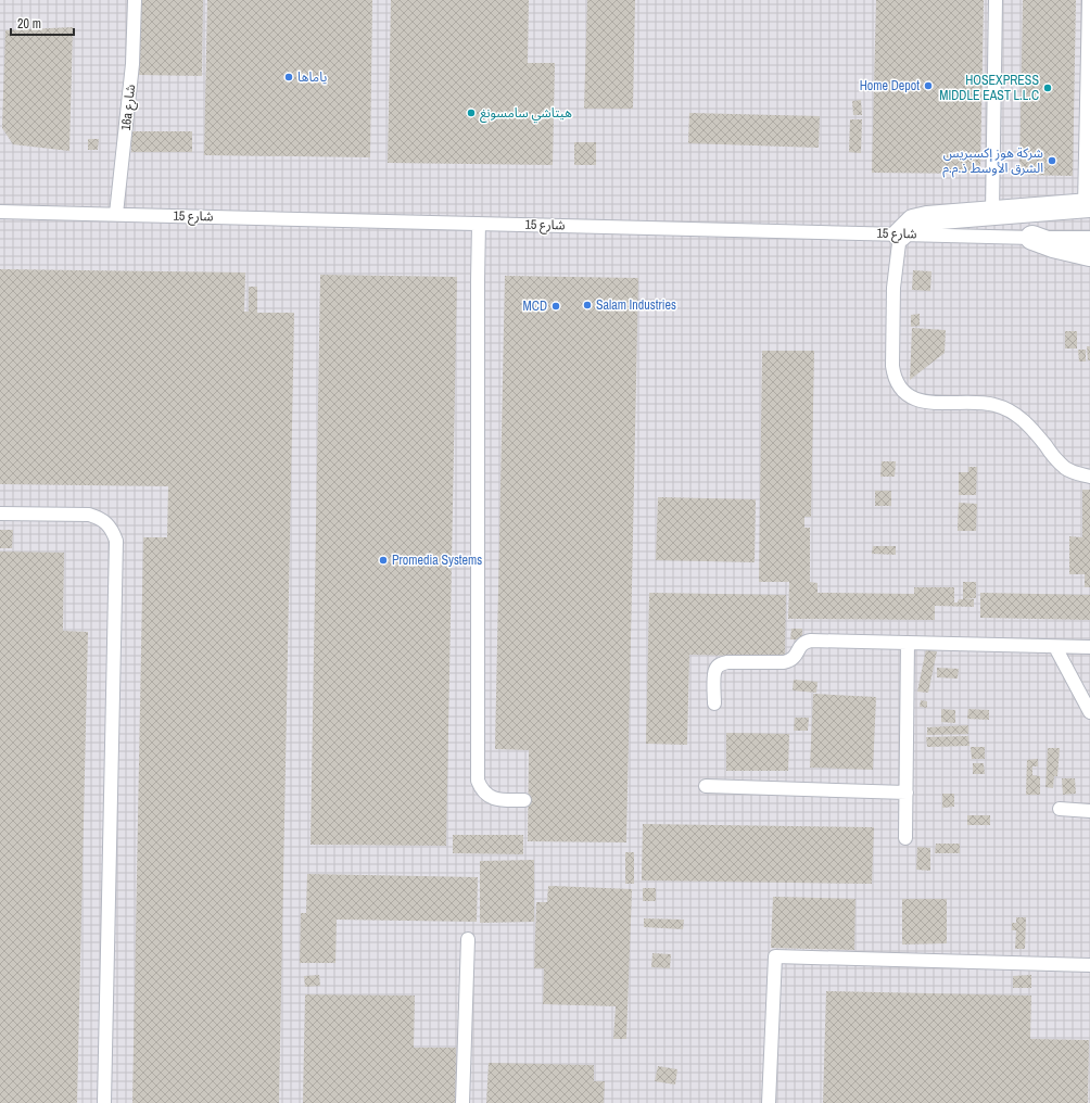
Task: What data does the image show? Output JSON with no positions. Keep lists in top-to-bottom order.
{
  "streets": {
    "lane": ["16a شارع", "شارع 15"]
  },
  "crossings": [
    ["16a شارع", "شارع 15"]
  ],
  "places": [
    "ياماها",
    "Home Depot",
    "HOSEXPRESS MIDDLE EAST L.L.C",
    "هيتاشي سامسونغ",
    "شركة هوز إكسبريس الشرق الأوسط ذ.م.م",
    "Salam Industries",
    "MCD",
    "Promedia Systems"
  ],
  "scale_bar": "20 m"
}
